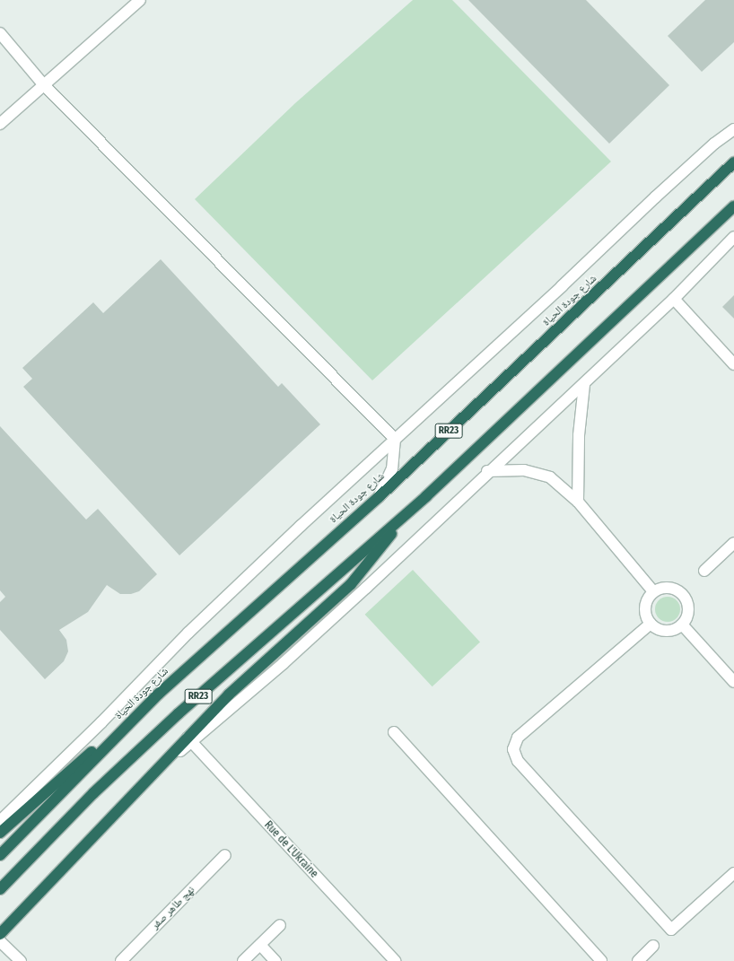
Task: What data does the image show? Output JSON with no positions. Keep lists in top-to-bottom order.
{
  "streets": {
    "highway": ["شارع جودة الحياة", "RR23"],
    "street": ["Rue de L'Ukraine", "نهج طاهر صفر"]
  }
}
